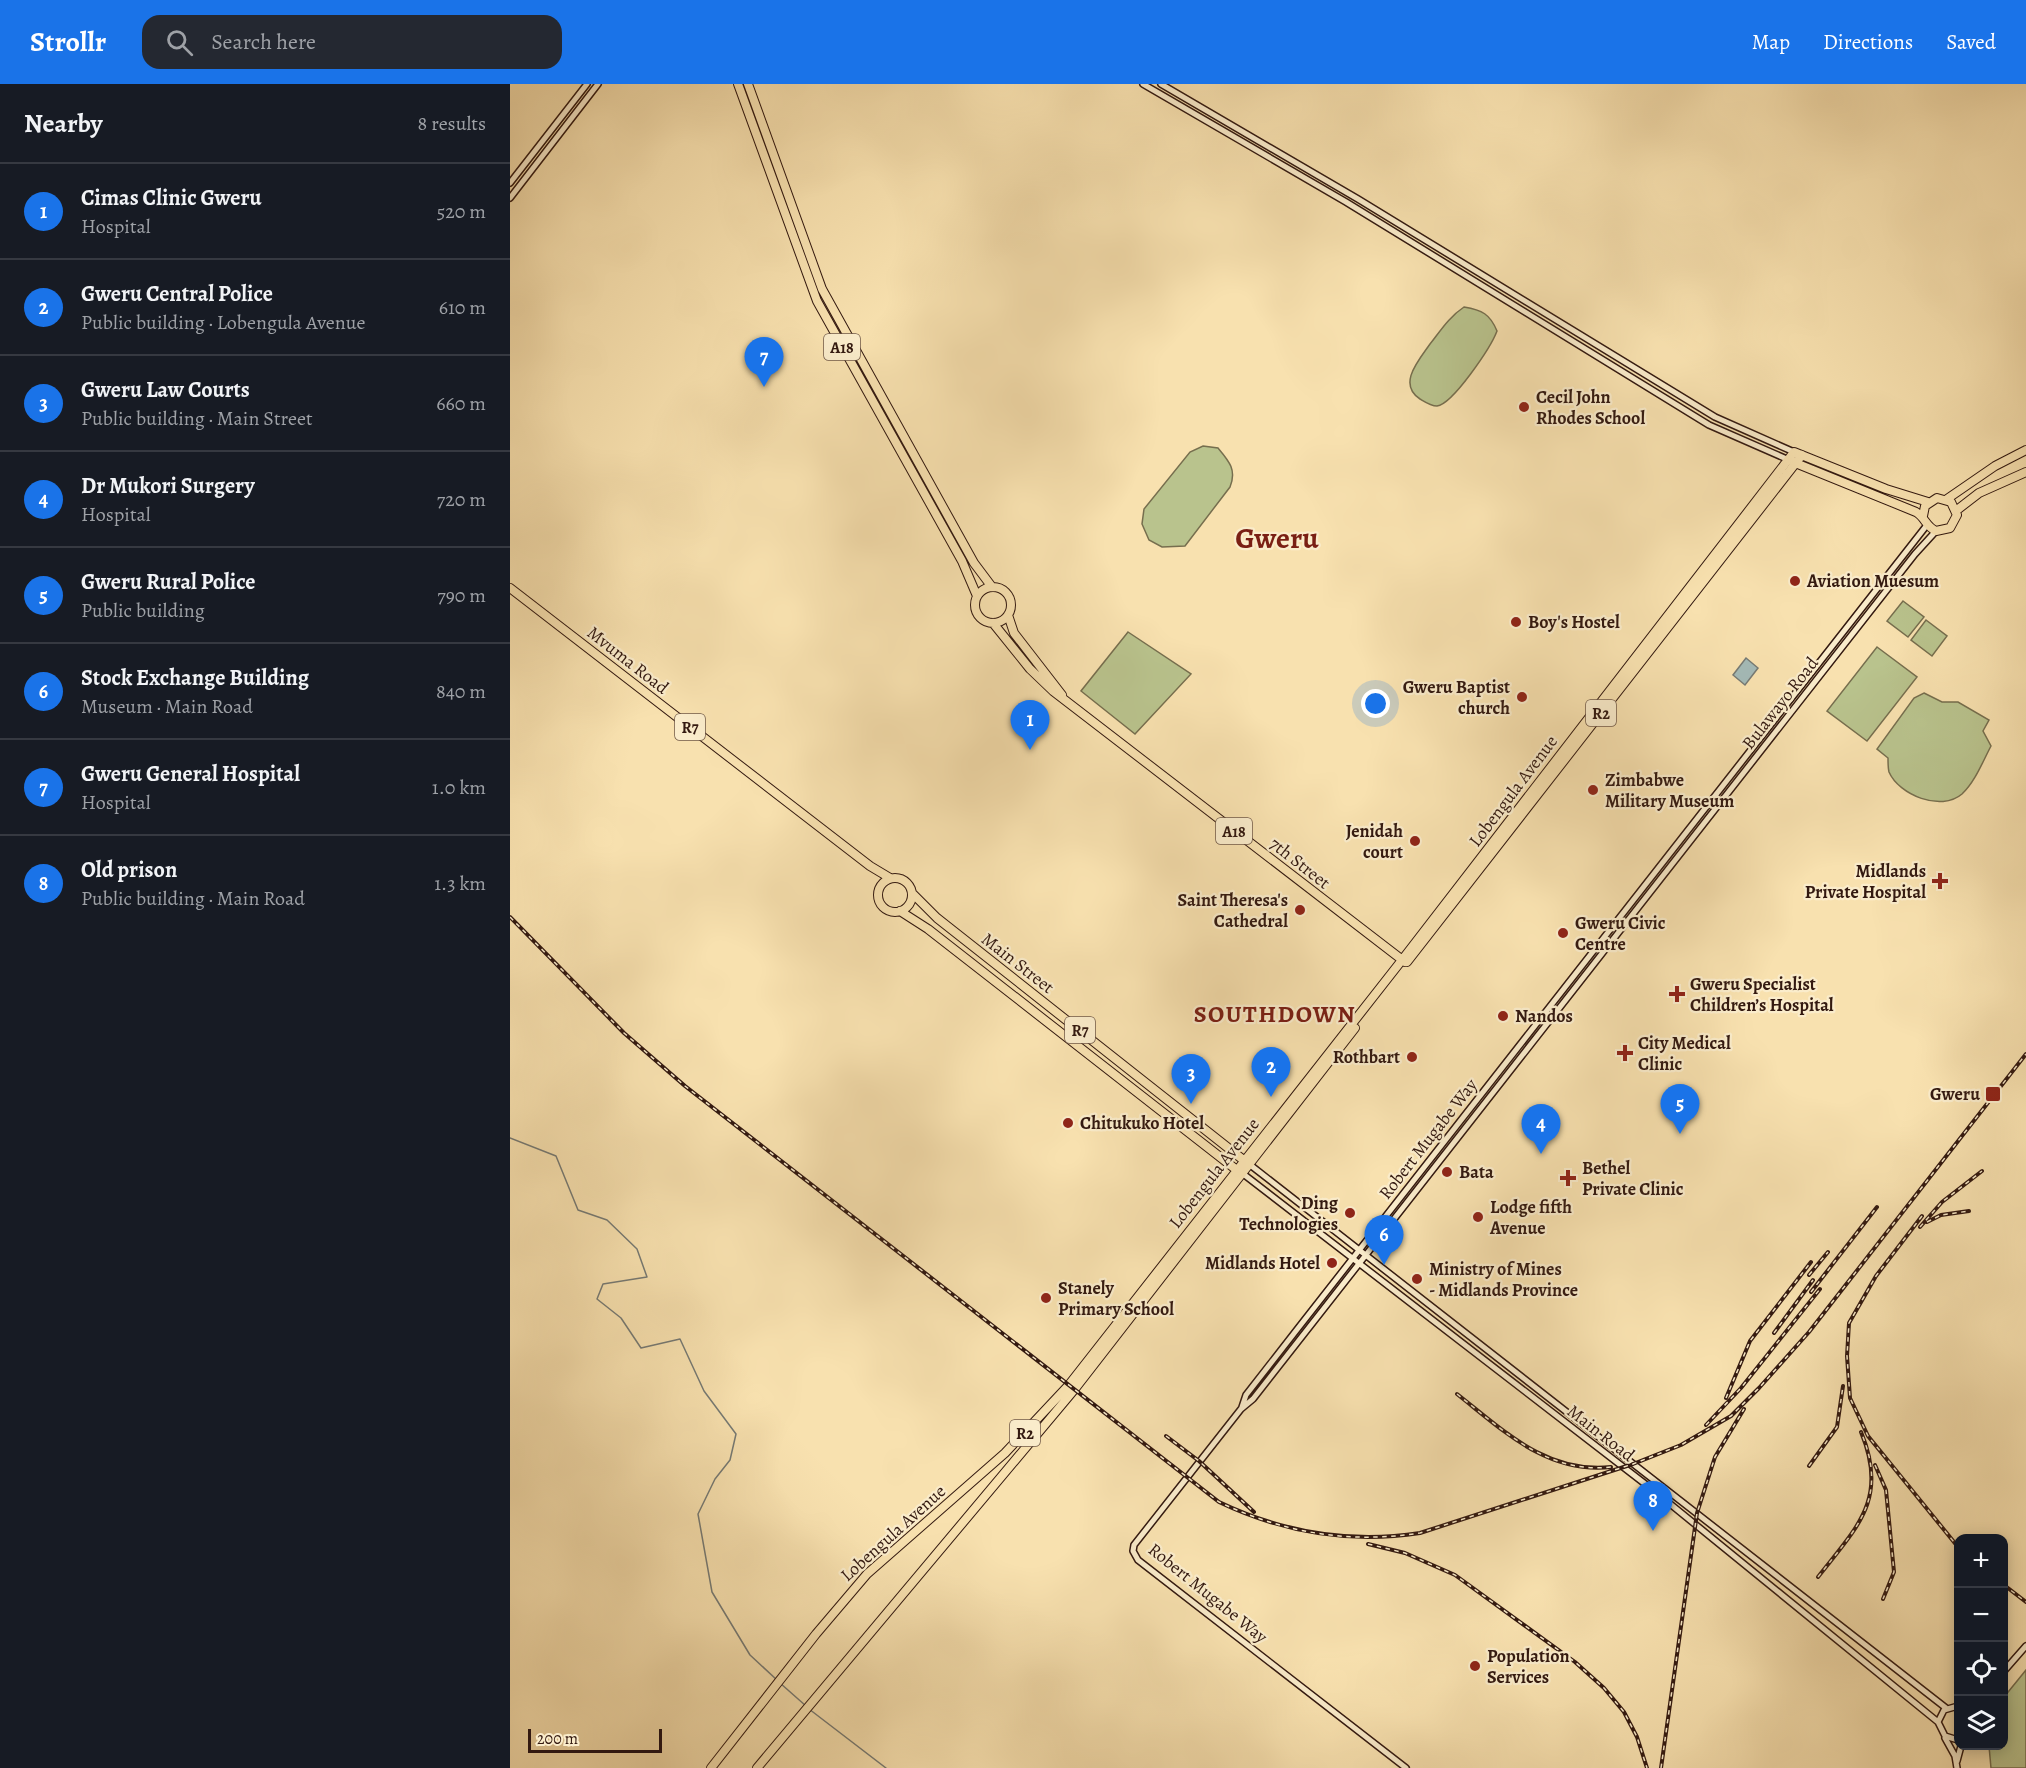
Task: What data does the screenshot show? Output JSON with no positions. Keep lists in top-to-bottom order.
{
  "streets": {
    "highway": [
      "A18",
      "Mvuma Road",
      "R2",
      "R7",
      "Lobengula Avenue",
      "7th Street",
      "Main Street"
    ],
    "main road": ["Bulawayo Road", "Robert Mugabe Way", "Main Road"]
  },
  "crossings": [
    ["A18", "7th Street"],
    ["Mvuma Road", "R7"],
    ["Mvuma Road", "Main Street"],
    ["Bulawayo Road", "Robert Mugabe Way"],
    ["R7", "Main Street"],
    ["Lobengula Avenue", "7th Street"],
    ["Lobengula Avenue", "Main Street"],
    ["Lobengula Avenue", "Main Road"],
    ["Main Street", "Main Road"],
    ["Robert Mugabe Way", "Main Road"]
  ],
  "districts": ["Gweru", "SOUTHDOWN"],
  "places": {
    "other": [
      "Cecil John Rhodes School",
      "Aviation Muesum",
      "Boy's Hostel",
      "Gweru Baptist church",
      "Zimbabwe Military Museum",
      "Jenidah court",
      "Saint Theresa's Cathedral",
      "Gweru Civic Centre",
      "Nandos",
      "Rothbart",
      "Chitukuko Hotel",
      "Bata",
      "Ding Technologies",
      "Lodge fifth Avenue",
      "Midlands Hotel",
      "Ministry of Mines - Midlands Province",
      "Stanely Primary School",
      "Population Services"
    ],
    "health": [
      "Midlands Private Hospital",
      "Gweru Specialist Children’s Hospital",
      "City Medical Clinic",
      "Bethel Private Clinic"
    ],
    "transit": ["Gweru"]
  },
  "scale_bar": "200 m",
  "page": {
    "header": "Strollr",
    "search": "Search here",
    "nav": ["Map", "Directions", "Saved"],
    "heading": ["Nearby", "8 results"],
    "list": [
      {
        "mark": "1",
        "name": "Cimas Clinic Gweru",
        "note": "Hospital",
        "value": "520 m"
      },
      {
        "mark": "2",
        "name": "Gweru Central Police",
        "note": "Public building · Lobengula Avenue",
        "value": "610 m"
      },
      {
        "mark": "3",
        "name": "Gweru Law Courts",
        "note": "Public building · Main Street",
        "value": "660 m"
      },
      {
        "mark": "4",
        "name": "Dr Mukori Surgery",
        "note": "Hospital",
        "value": "720 m"
      },
      {
        "mark": "5",
        "name": "Gweru Rural Police",
        "note": "Public building",
        "value": "790 m"
      },
      {
        "mark": "6",
        "name": "Stock Exchange Building",
        "note": "Museum · Main Road",
        "value": "840 m"
      },
      {
        "mark": "7",
        "name": "Gweru General Hospital",
        "note": "Hospital",
        "value": "1.0 km"
      },
      {
        "mark": "8",
        "name": "Old prison",
        "note": "Public building · Main Road",
        "value": "1.3 km"
      }
    ],
    "pins": [
      "7",
      "1",
      "2",
      "3",
      "5",
      "4",
      "6",
      "8"
    ],
    "map_buttons": ["+", "−"],
    "scale": "200 m"
  }
}
